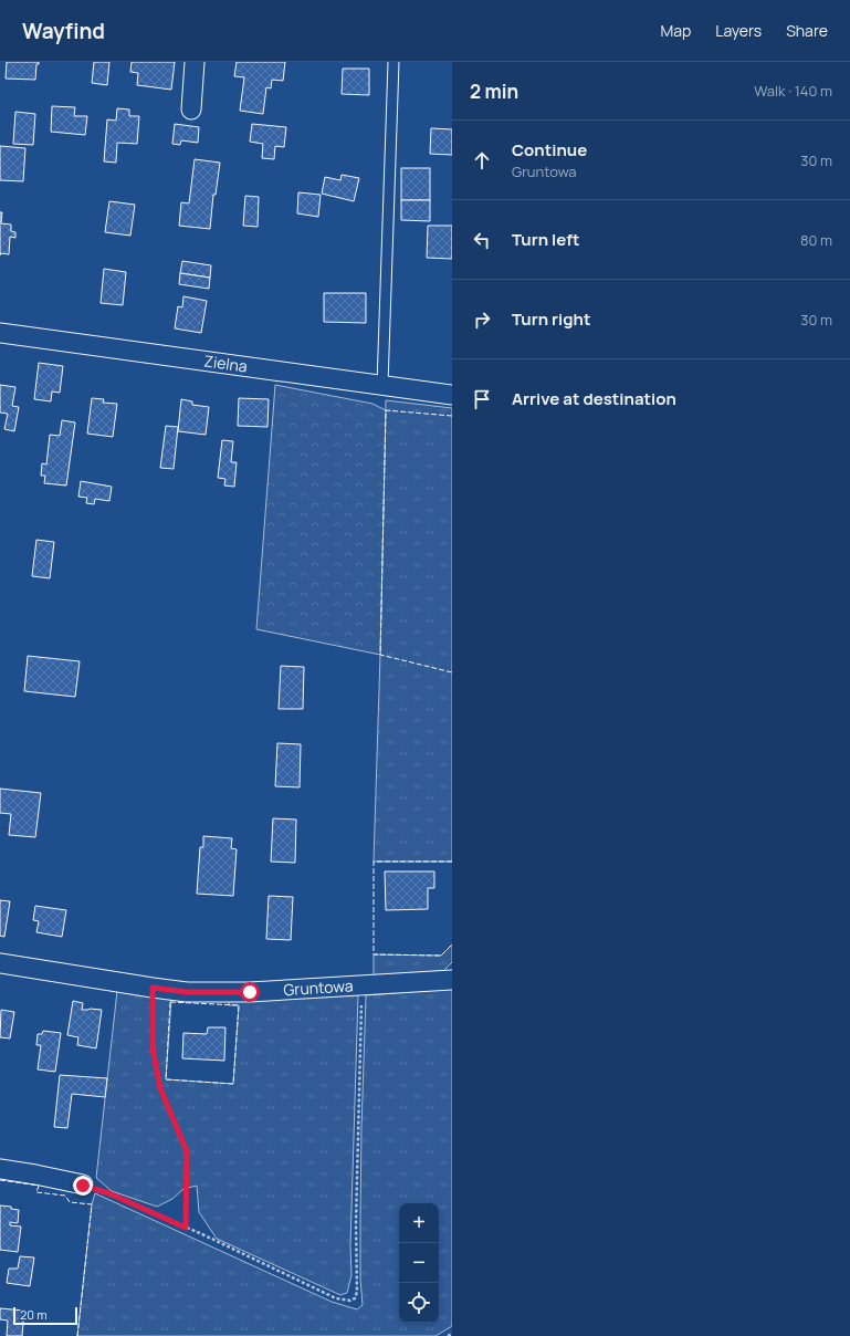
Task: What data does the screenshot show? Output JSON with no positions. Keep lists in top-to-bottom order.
{
  "streets": {
    "street": ["Zielna", "Gruntowa"]
  },
  "scale_bar": "20 m",
  "page": {
    "header": "Wayfind",
    "nav": ["Map", "Layers", "Share"],
    "heading": ["2 min", "Walk · 140 m"],
    "list": [
      ["Continue", "Gruntowa", "30 m"],
      ["Turn left", "80 m"],
      ["Turn right", "30 m"],
      "Arrive at destination"
    ],
    "map_buttons": ["+", "−"],
    "scale": "20 m"
  }
}
